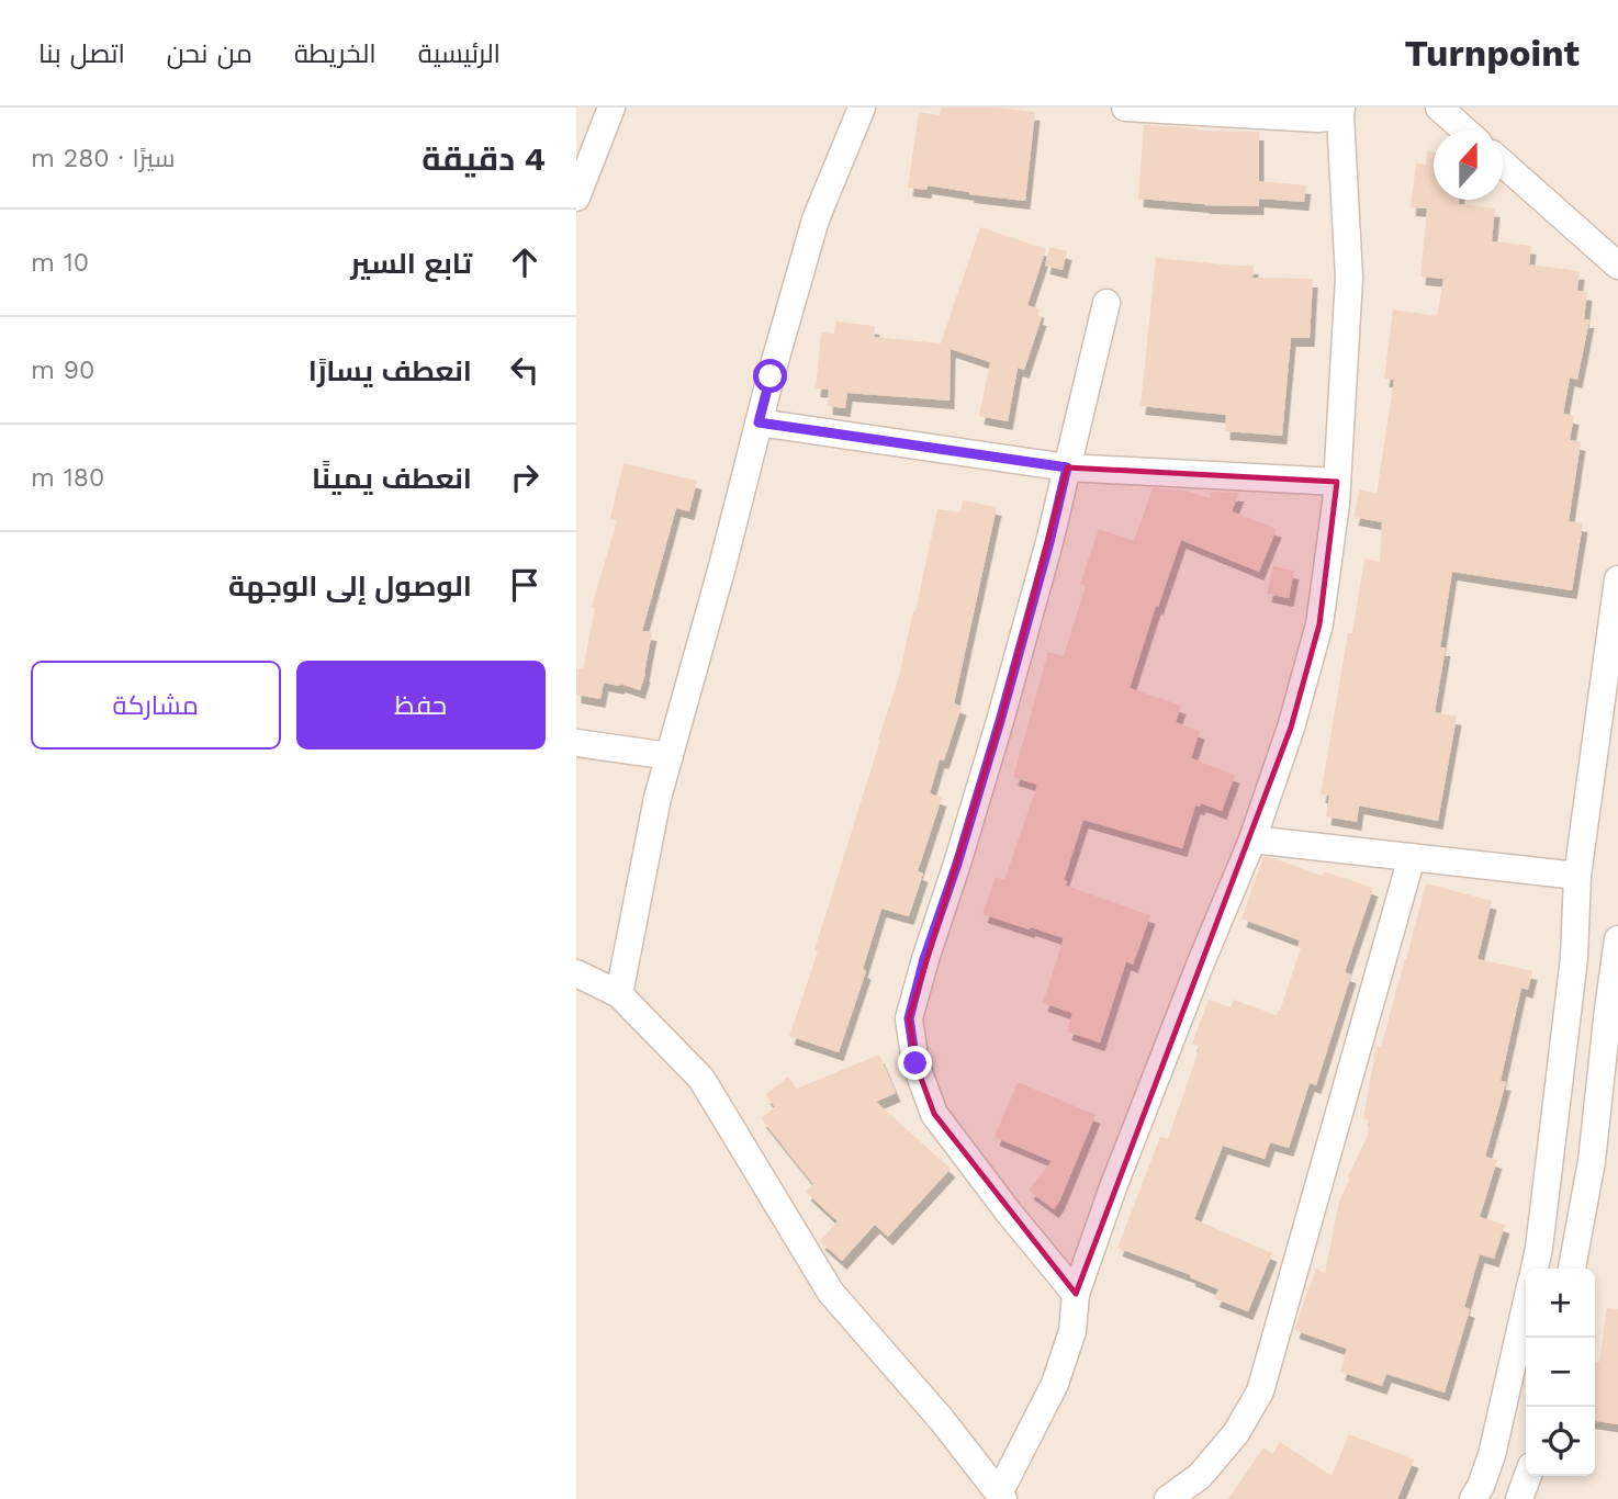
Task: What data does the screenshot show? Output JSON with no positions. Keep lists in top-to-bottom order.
{
  "north": "top",
  "page": {
    "header": "Turnpoint",
    "nav": [
      "الرئيسية",
      "الخريطة",
      "من نحن",
      "اتصل بنا"
    ],
    "heading": ["4 دقيقة", "سيرًا · 280 m"],
    "list": [
      ["تابع السير", "10 m"],
      ["انعطف يسارًا", "90 m"],
      ["انعطف يمينًا", "180 m"],
      "الوصول إلى الوجهة"
    ],
    "buttons": ["حفظ", "مشاركة"],
    "map_buttons": ["+", "−"]
  }
}
